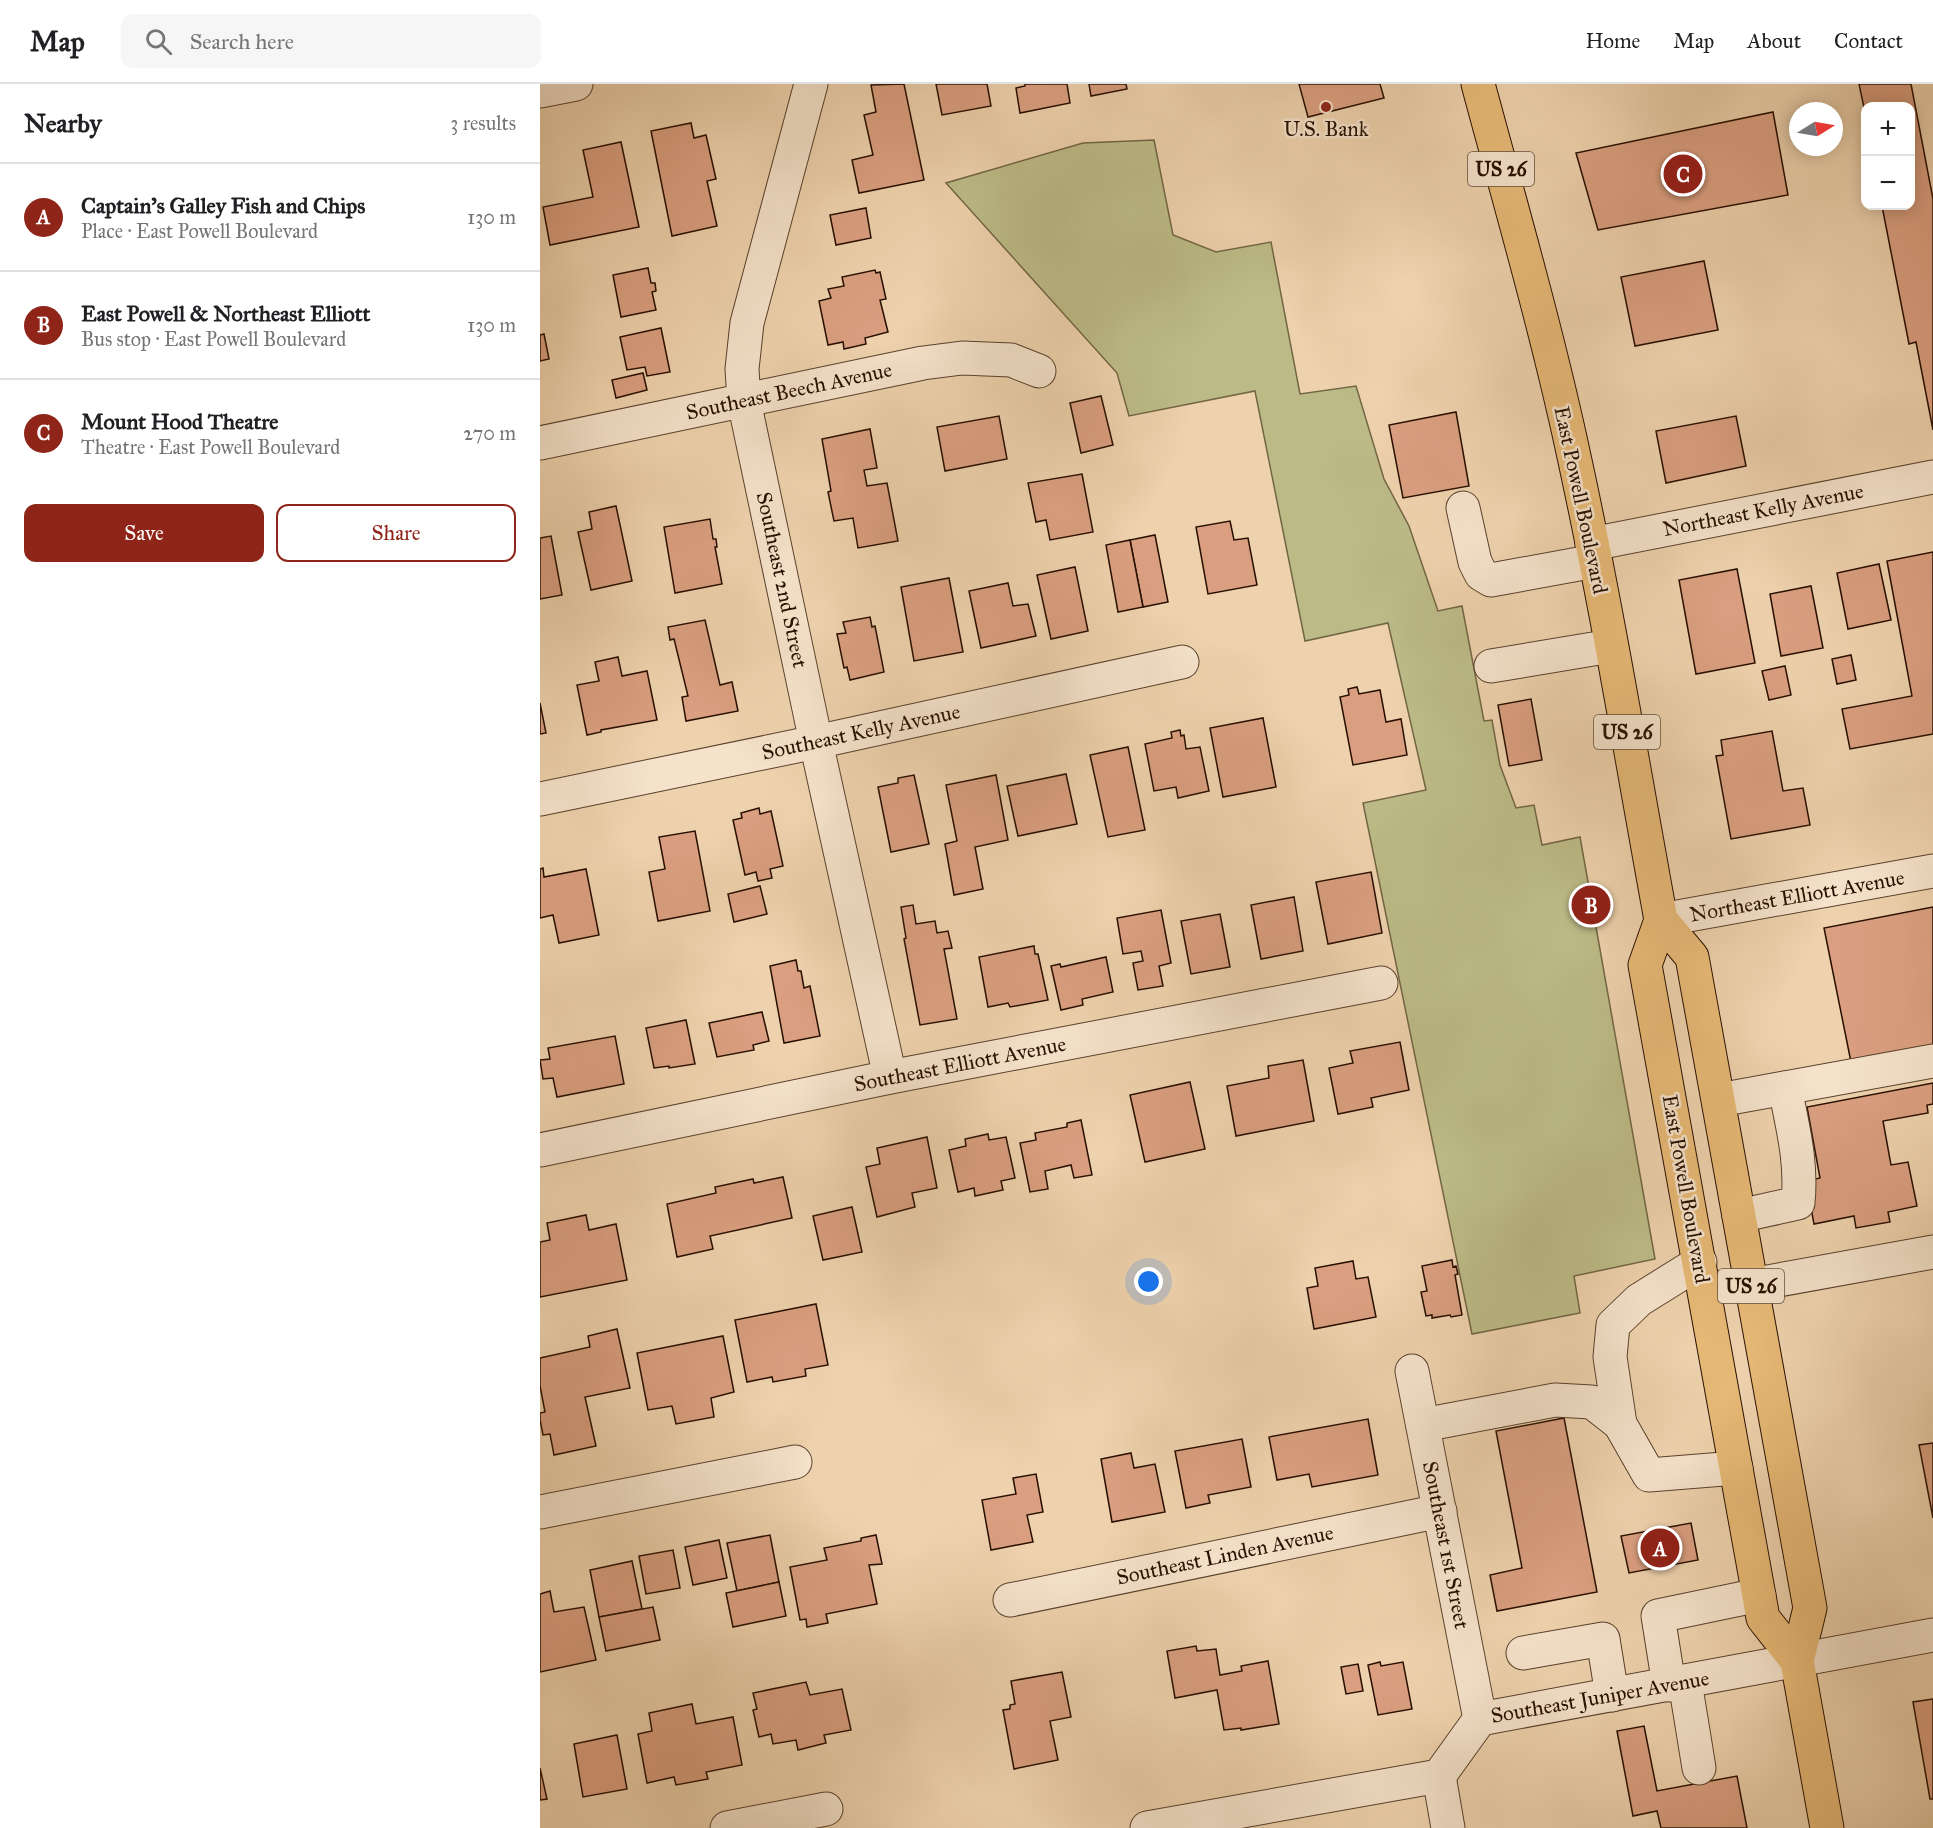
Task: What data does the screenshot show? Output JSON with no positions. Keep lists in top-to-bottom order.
{
  "streets": {
    "main road": ["US 26", "East Powell Boulevard"],
    "street": [
      "Southeast Beech Avenue",
      "Northeast Kelly Avenue",
      "Southeast 2nd Street",
      "Southeast Kelly Avenue",
      "Northeast Elliott Avenue",
      "Southeast Elliott Avenue",
      "Southeast 1st Street",
      "Southeast Linden Avenue",
      "Southeast Juniper Avenue"
    ]
  },
  "crossings": [
    ["Southeast Beech Avenue", "Southeast 2nd Street"],
    ["East Powell Boulevard", "Northeast Kelly Avenue"],
    ["East Powell Boulevard", "Northeast Elliott Avenue"],
    ["East Powell Boulevard", "Southeast Juniper Avenue"],
    ["Southeast 2nd Street", "Southeast Kelly Avenue"],
    ["Southeast 2nd Street", "Southeast Elliott Avenue"],
    ["Southeast 1st Street", "Southeast Linden Avenue"],
    ["Southeast 1st Street", "Southeast Juniper Avenue"]
  ],
  "places": ["U.S. Bank"],
  "north": "right",
  "page": {
    "header": "Map",
    "search": "Search here",
    "nav": [
      "Home",
      "Map",
      "About",
      "Contact"
    ],
    "heading": ["Nearby", "3 results"],
    "map_buttons": ["+", "−"],
    "pins": ["C", "B", "A"],
    "list": [
      {
        "mark": "A",
        "name": "Captain's Galley Fish and Chips",
        "note": "Place · East Powell Boulevard",
        "value": "130 m"
      },
      {
        "mark": "B",
        "name": "East Powell & Northeast Elliott",
        "note": "Bus stop · East Powell Boulevard",
        "value": "130 m"
      },
      {
        "mark": "C",
        "name": "Mount Hood Theatre",
        "note": "Theatre · East Powell Boulevard",
        "value": "270 m"
      }
    ],
    "buttons": ["Save", "Share"]
  }
}
